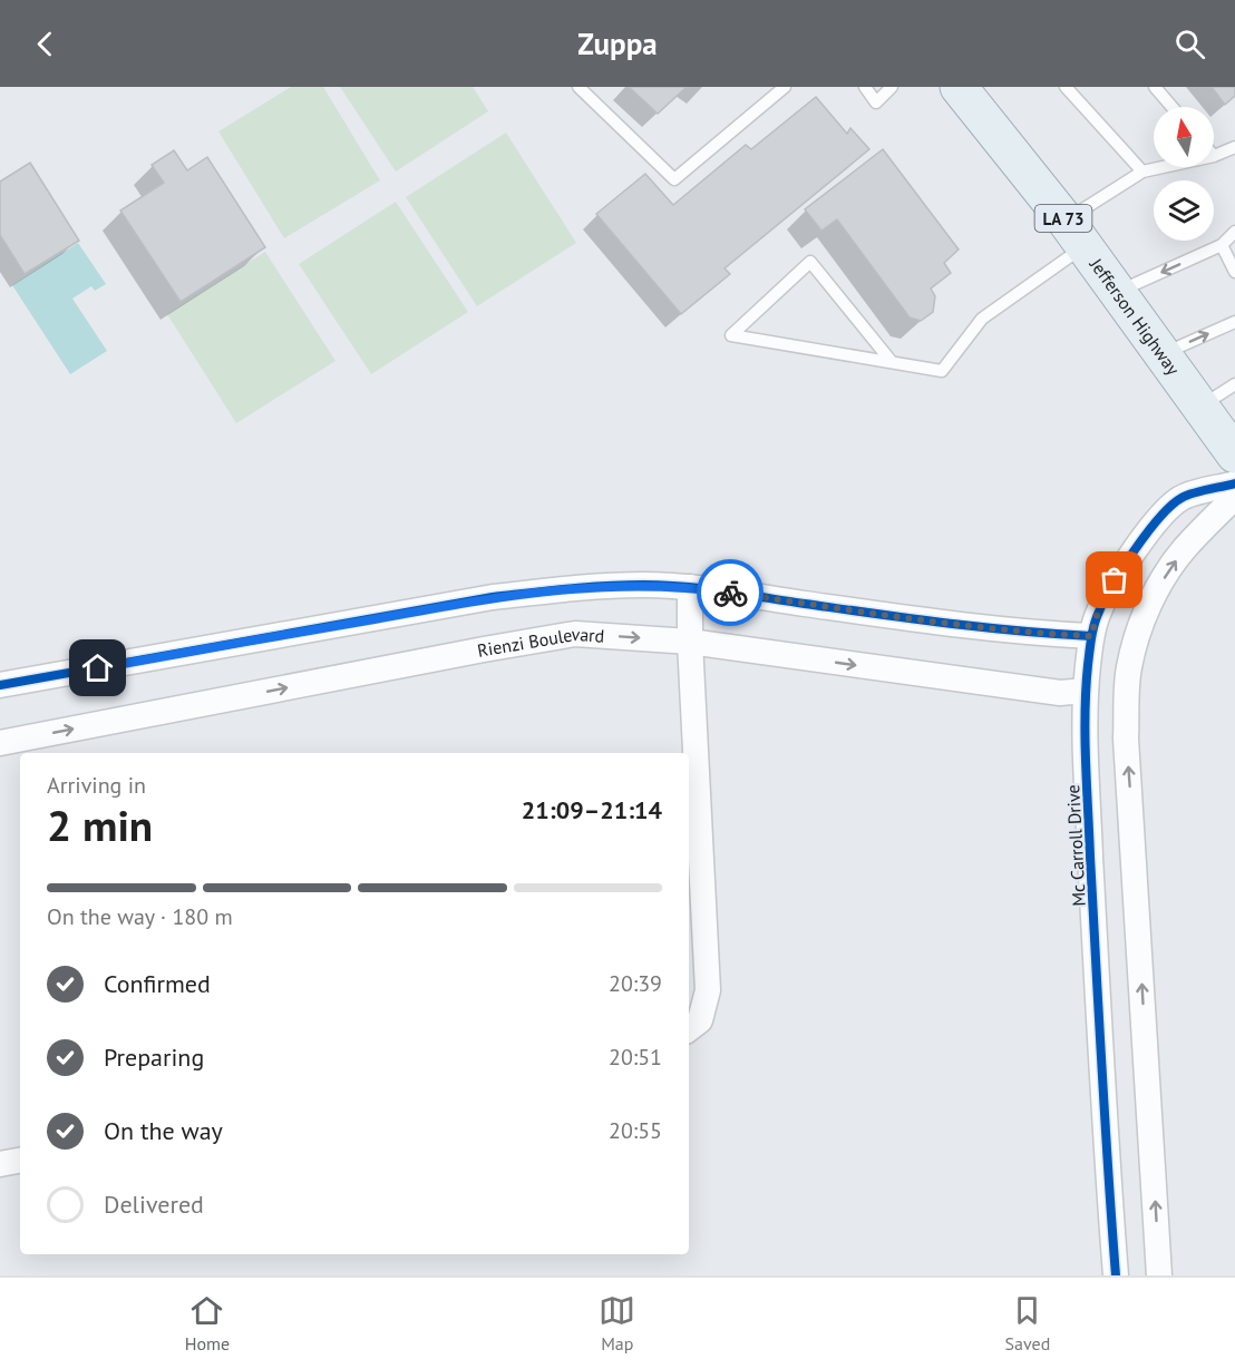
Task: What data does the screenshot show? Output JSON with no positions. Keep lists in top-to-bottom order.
{
  "streets": {
    "main road": ["LA 73", "Jefferson Highway"],
    "street": ["Rienzi Boulevard", "Mc Carroll Drive"]
  },
  "crossings": [
    ["Rienzi Boulevard", "Mc Carroll Drive"]
  ],
  "north": "top",
  "page": {
    "header": "Zuppa",
    "heading": ["2 min", "Arriving in", "21:09–21:14"],
    "bar": "On the way · 180 m",
    "list": [
      ["Confirmed", "20:39"],
      ["Preparing", "20:51"],
      ["On the way", "20:55"],
      "Delivered"
    ],
    "tabs": ["Home", "Map", "Saved"]
  }
}
